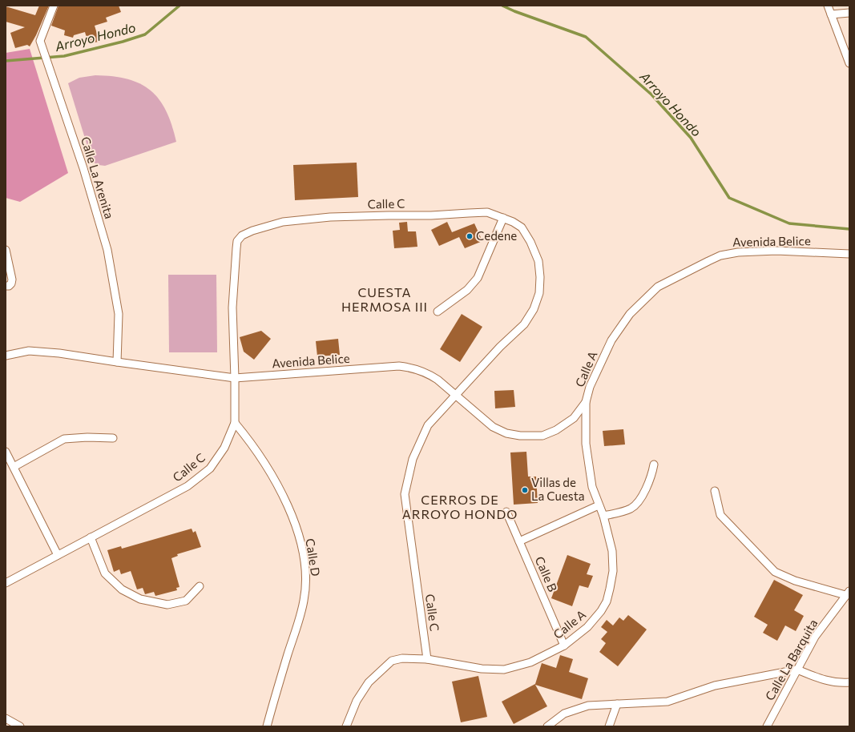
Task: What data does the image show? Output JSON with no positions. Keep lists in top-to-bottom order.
{
  "streets": {
    "street": [
      "Calle La Arenita",
      "Calle C",
      "Avenida Belice",
      "Calle A",
      "Calle D",
      "Calle B",
      "Calle La Barquita"
    ]
  },
  "crossings": [
    ["Calle La Arenita", "Avenida Belice"],
    ["Calle C", "Avenida Belice"],
    ["Calle C", "Calle A"],
    ["Calle C", "Calle D"],
    ["Avenida Belice", "Calle A"],
    ["Calle A", "Calle B"]
  ],
  "districts": ["CUESTA HERMOSA III", "CERROS DE ARROYO HONDO"],
  "water": ["Arroyo Hondo"],
  "places": ["Cedene", "Villas de La Cuesta"]
}
